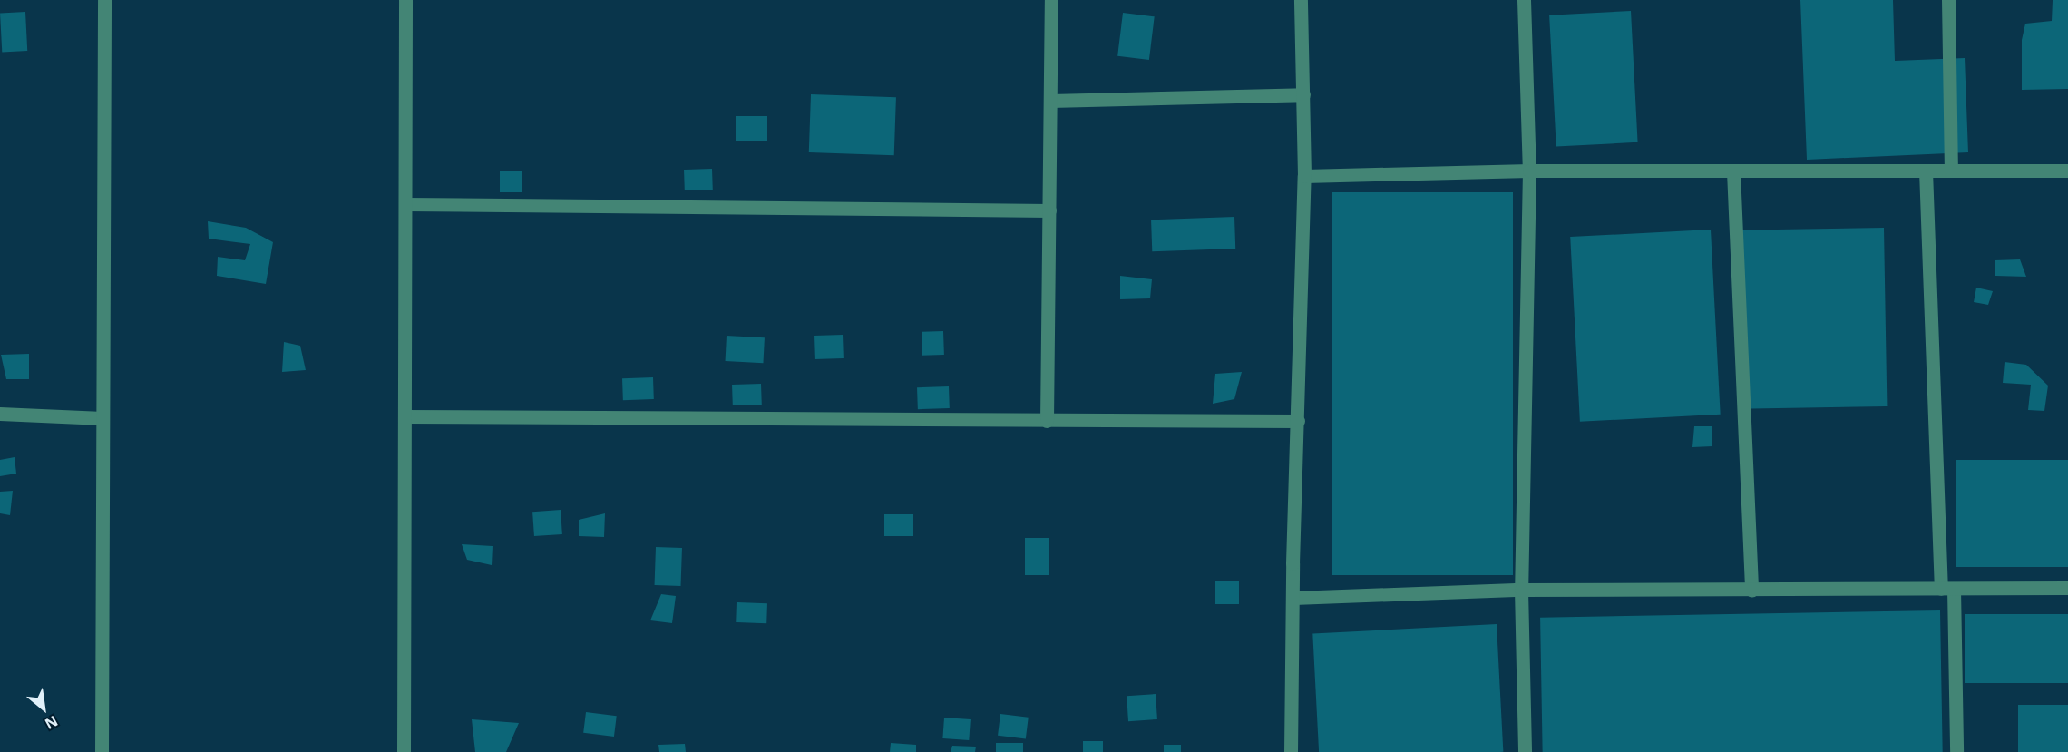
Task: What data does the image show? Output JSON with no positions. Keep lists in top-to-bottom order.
{
  "north": "bottom right"
}
